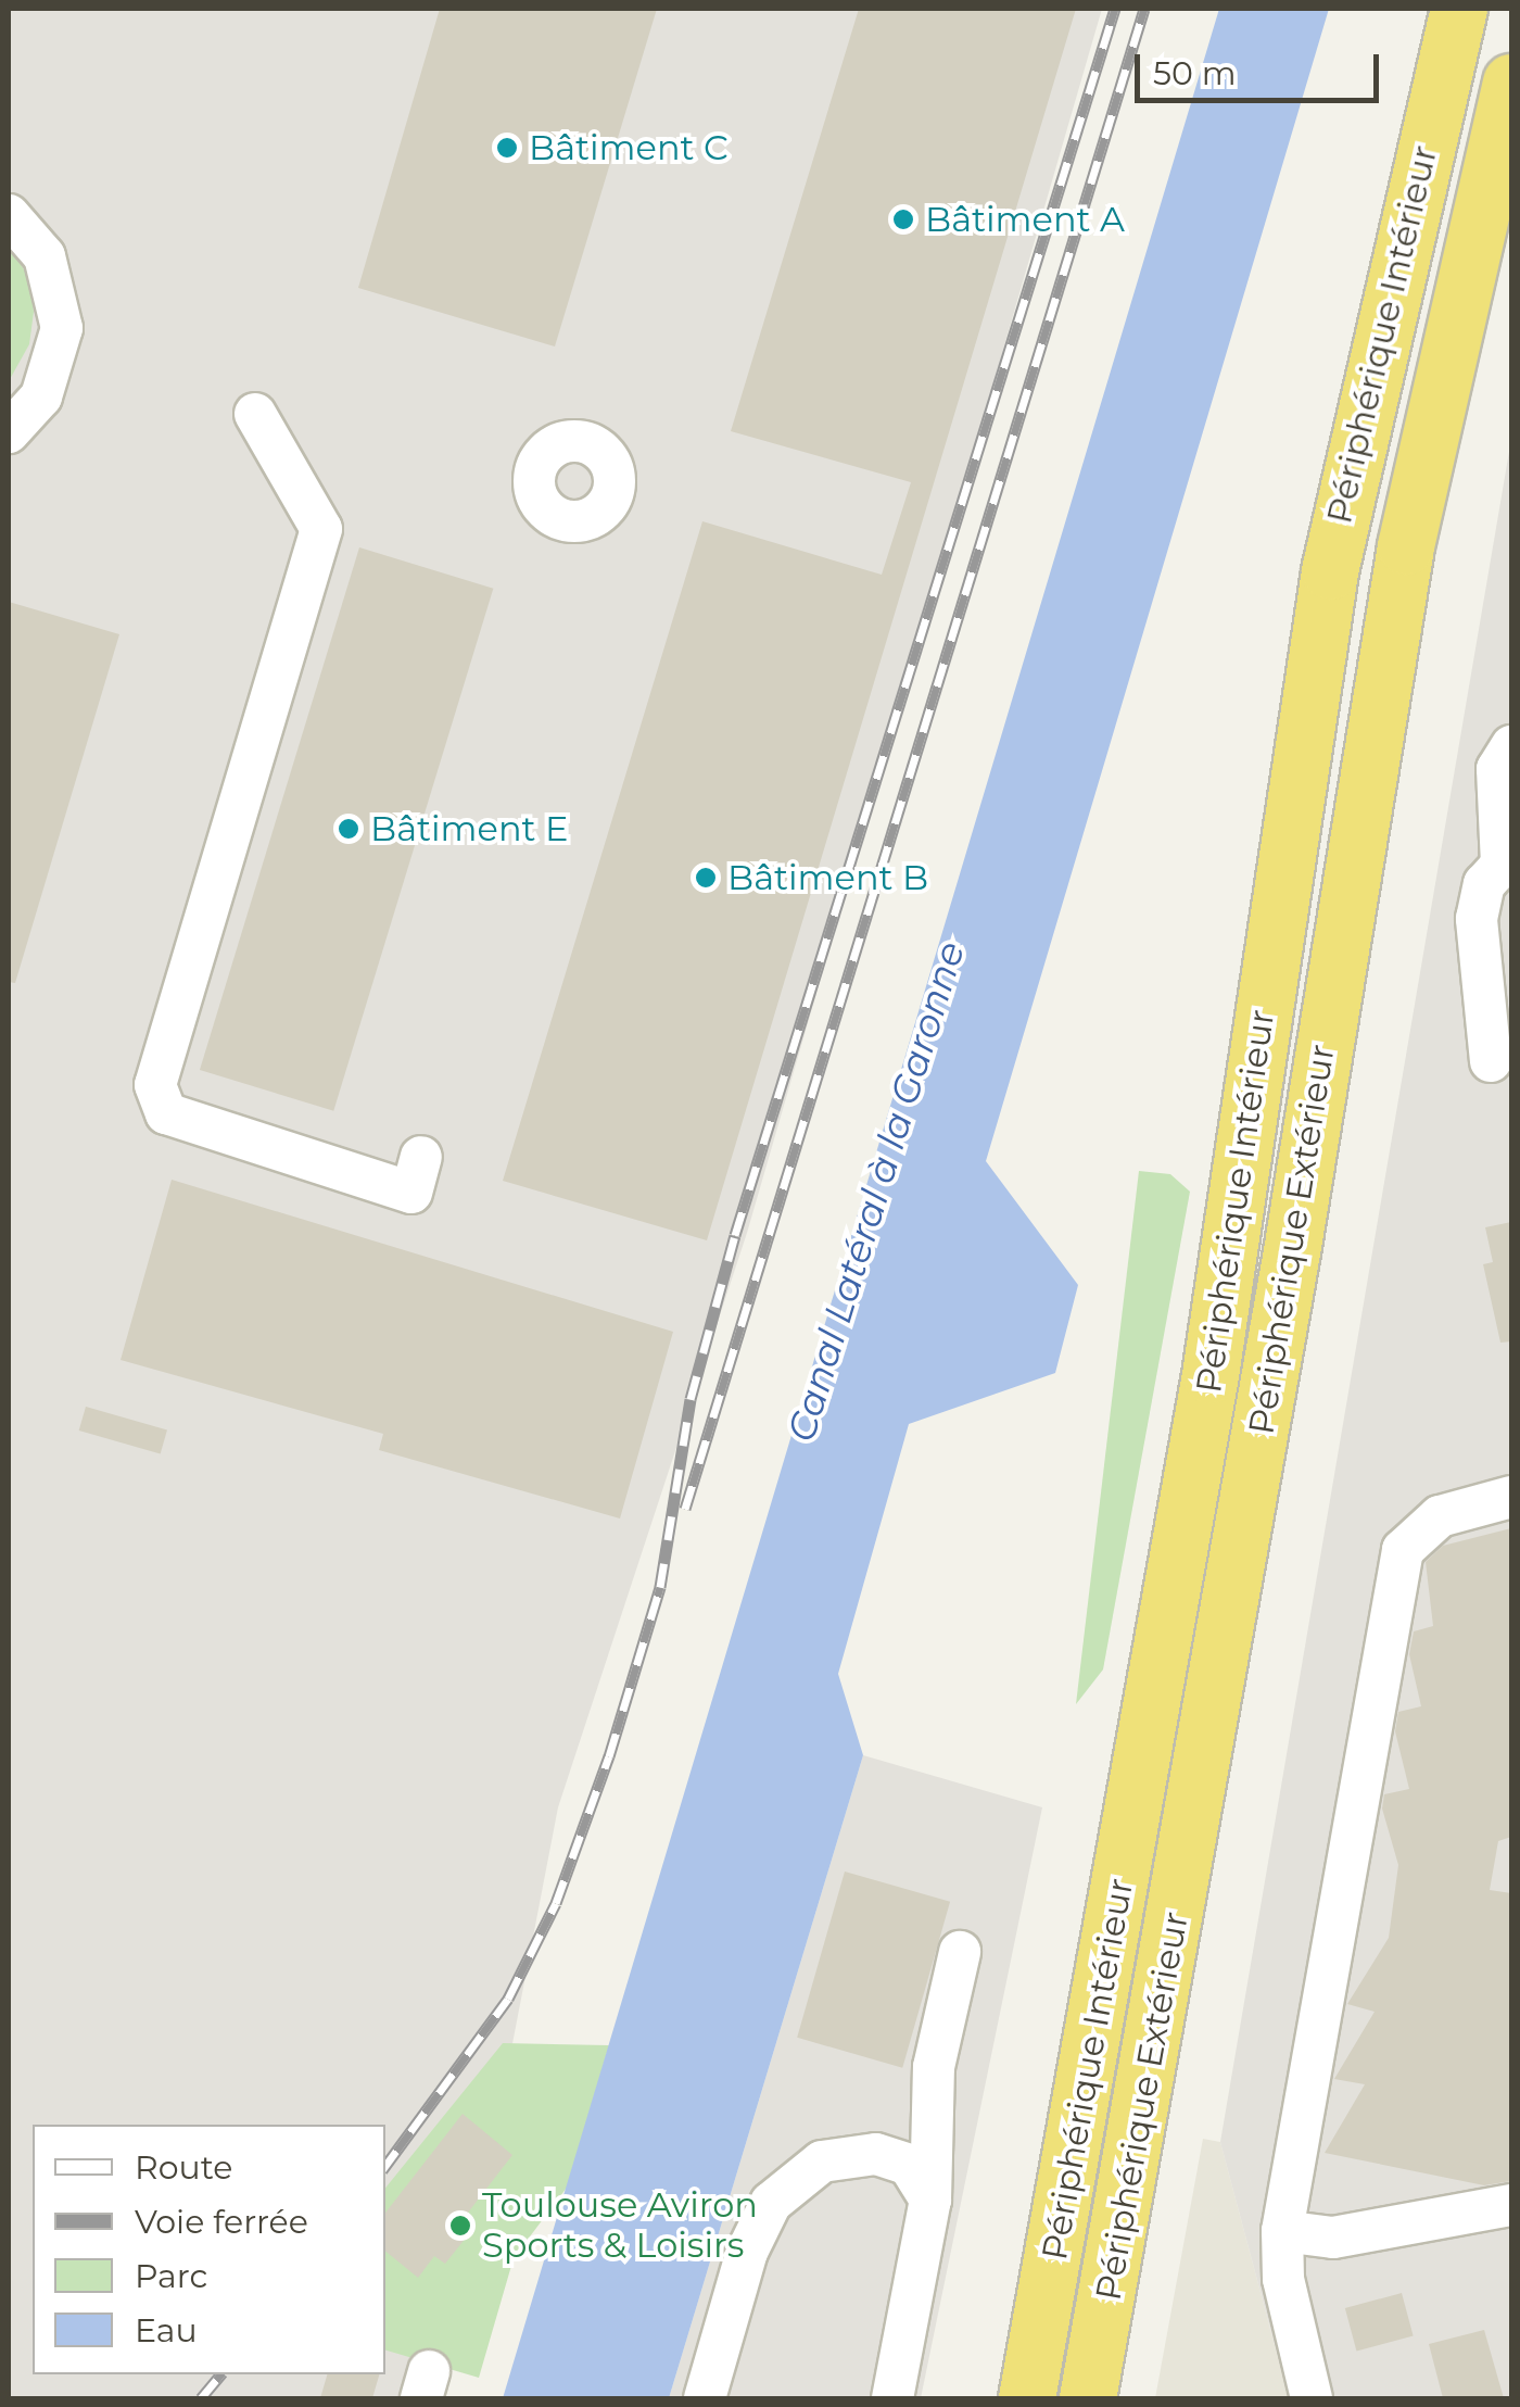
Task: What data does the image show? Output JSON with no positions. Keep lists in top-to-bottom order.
{
  "streets": {
    "highway": ["Périphérique Intérieur", "Périphérique Extérieur"]
  },
  "water": ["Canal Latéral à la Garonne"],
  "places": [
    "Bâtiment C",
    "Bâtiment A",
    "Bâtiment E",
    "Bâtiment B",
    "Toulouse Aviron Sports & Loisirs"
  ],
  "legend": [
    "Route",
    "Voie ferrée",
    "Parc",
    "Eau"
  ],
  "scale_bar": "50 m"
}
